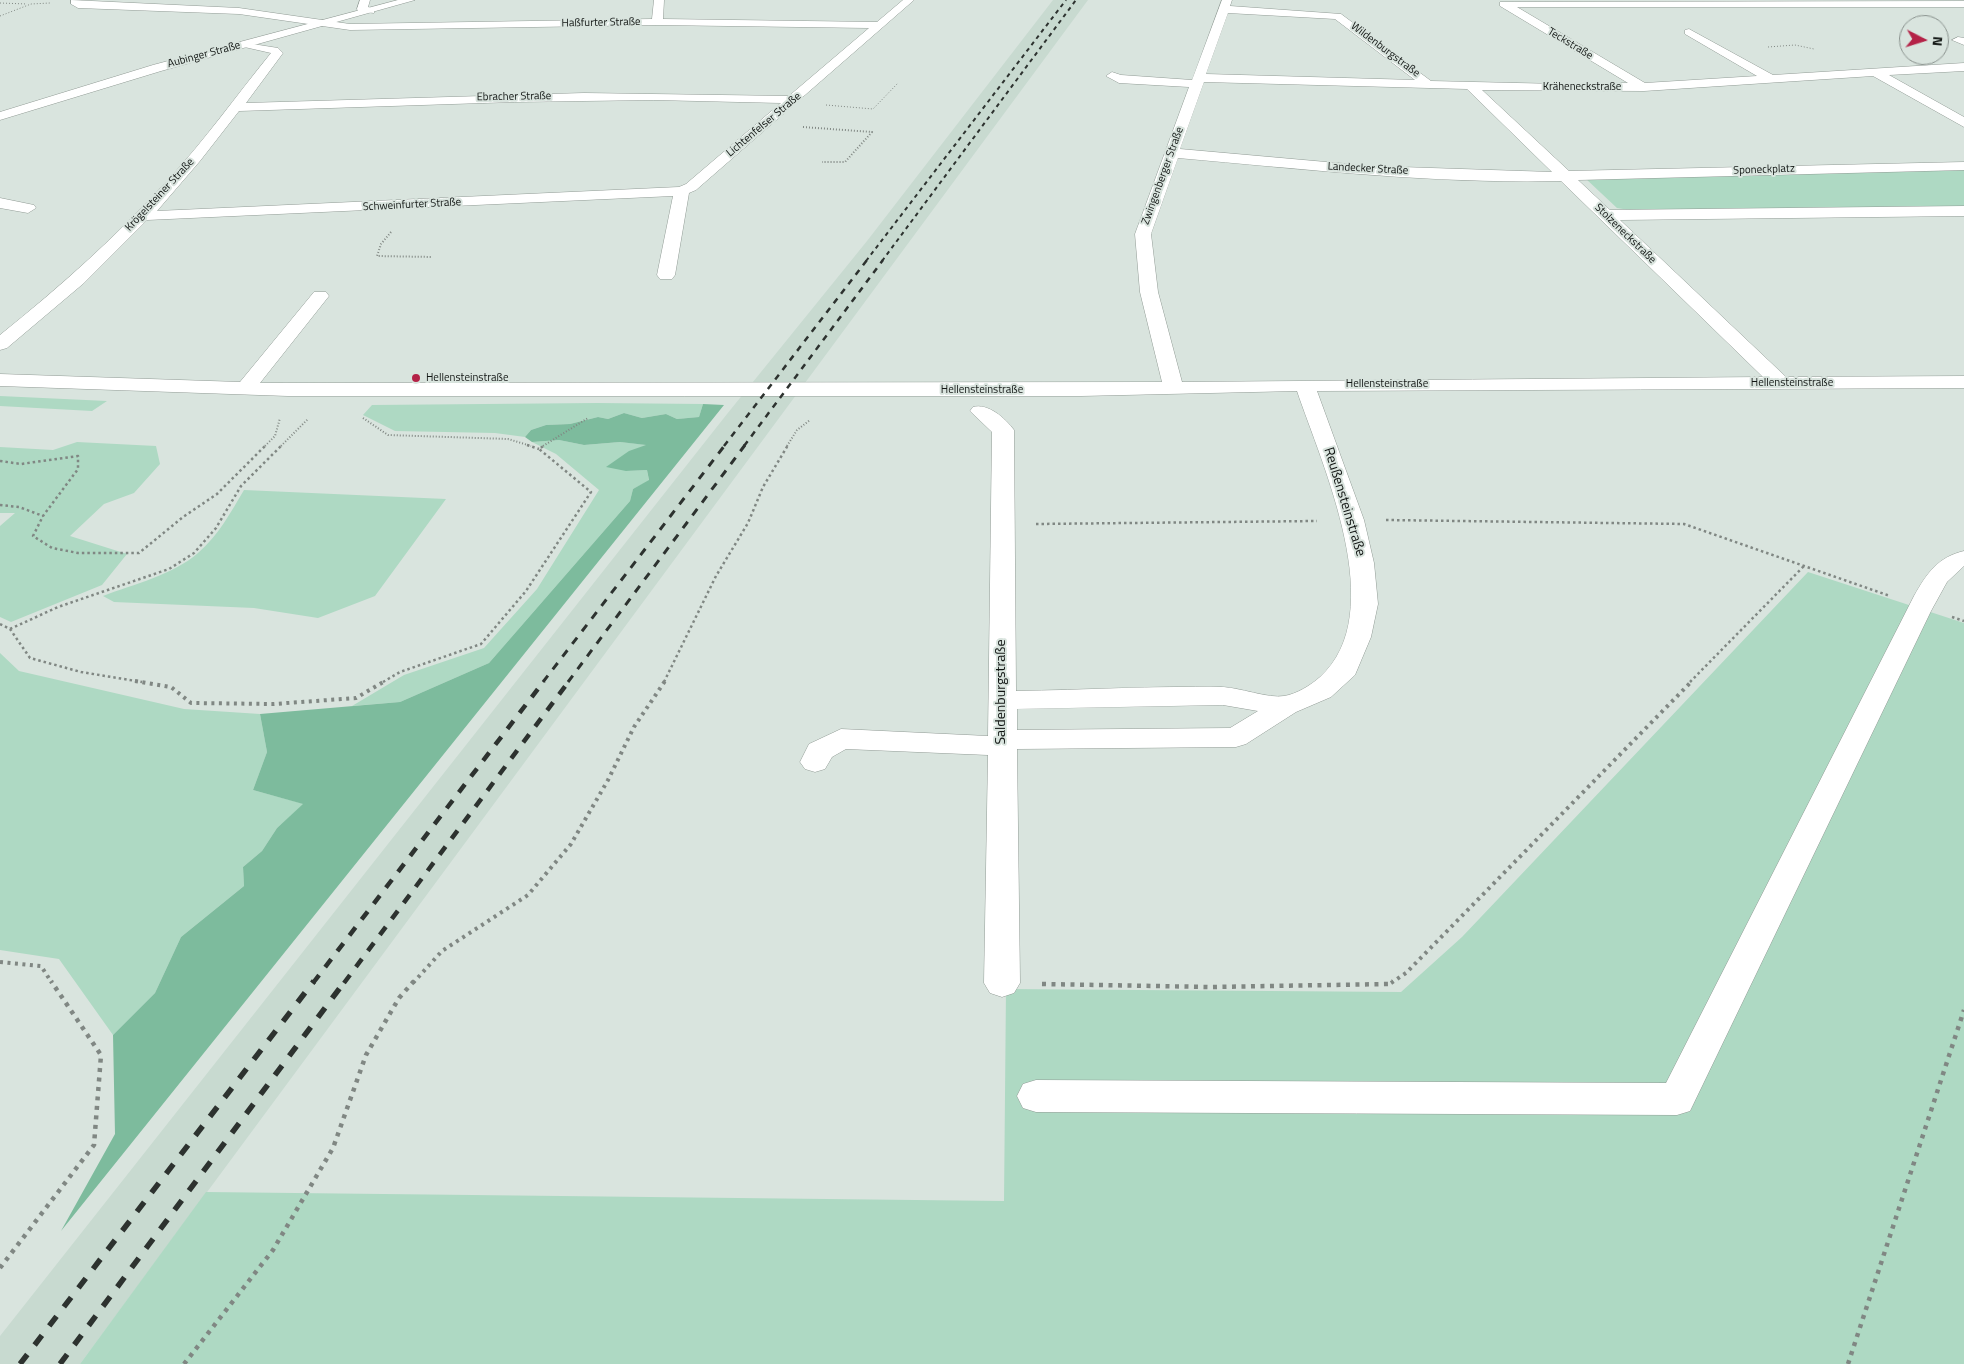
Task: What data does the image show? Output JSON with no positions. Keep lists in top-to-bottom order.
{
  "streets": {
    "street": [
      "Haßfurter Straße",
      "Teckstraße",
      "Wildenburgstraße",
      "Aubinger Straße",
      "Kräheneckstraße",
      "Ebracher Straße",
      "Lichtenfelser Straße",
      "Landecker Straße",
      "Sponeckplatz",
      "Zwingenberger Straße",
      "Krögelsteiner Straße",
      "Schweinfurter Straße",
      "Stolzeneckstraße",
      "Hellensteinstraße",
      "Reußensteinstraße",
      "Saldenburgstraße"
    ]
  },
  "crossings": [
    ["Haßfurter Straße", "Aubinger Straße"],
    ["Haßfurter Straße", "Lichtenfelser Straße"],
    ["Teckstraße", "Kräheneckstraße"],
    ["Wildenburgstraße", "Kräheneckstraße"],
    ["Wildenburgstraße", "Zwingenberger Straße"],
    ["Aubinger Straße", "Krögelsteiner Straße"],
    ["Kräheneckstraße", "Zwingenberger Straße"],
    ["Kräheneckstraße", "Stolzeneckstraße"],
    ["Ebracher Straße", "Lichtenfelser Straße"],
    ["Ebracher Straße", "Krögelsteiner Straße"],
    ["Lichtenfelser Straße", "Schweinfurter Straße"],
    ["Landecker Straße", "Sponeckplatz"],
    ["Landecker Straße", "Zwingenberger Straße"],
    ["Landecker Straße", "Stolzeneckstraße"],
    ["Sponeckplatz", "Stolzeneckstraße"],
    ["Zwingenberger Straße", "Hellensteinstraße"],
    ["Krögelsteiner Straße", "Schweinfurter Straße"],
    ["Stolzeneckstraße", "Hellensteinstraße"],
    ["Hellensteinstraße", "Reußensteinstraße"],
    ["Reußensteinstraße", "Saldenburgstraße"]
  ],
  "places": ["Hellensteinstraße"],
  "north": "right"
}
